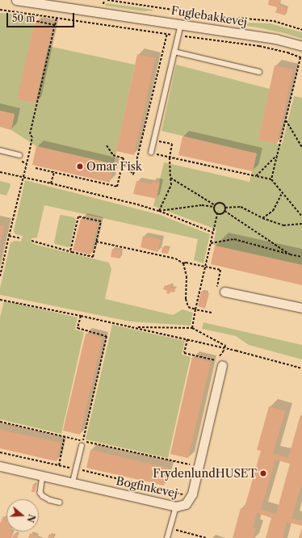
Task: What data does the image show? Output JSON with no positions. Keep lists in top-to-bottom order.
{
  "streets": {
    "street": ["Fuglebakkevej", "Bogfinkevej"]
  },
  "places": ["Omar Fisk", "FrydenlundHUSET"],
  "scale_bar": "50 m",
  "north": "right"
}
